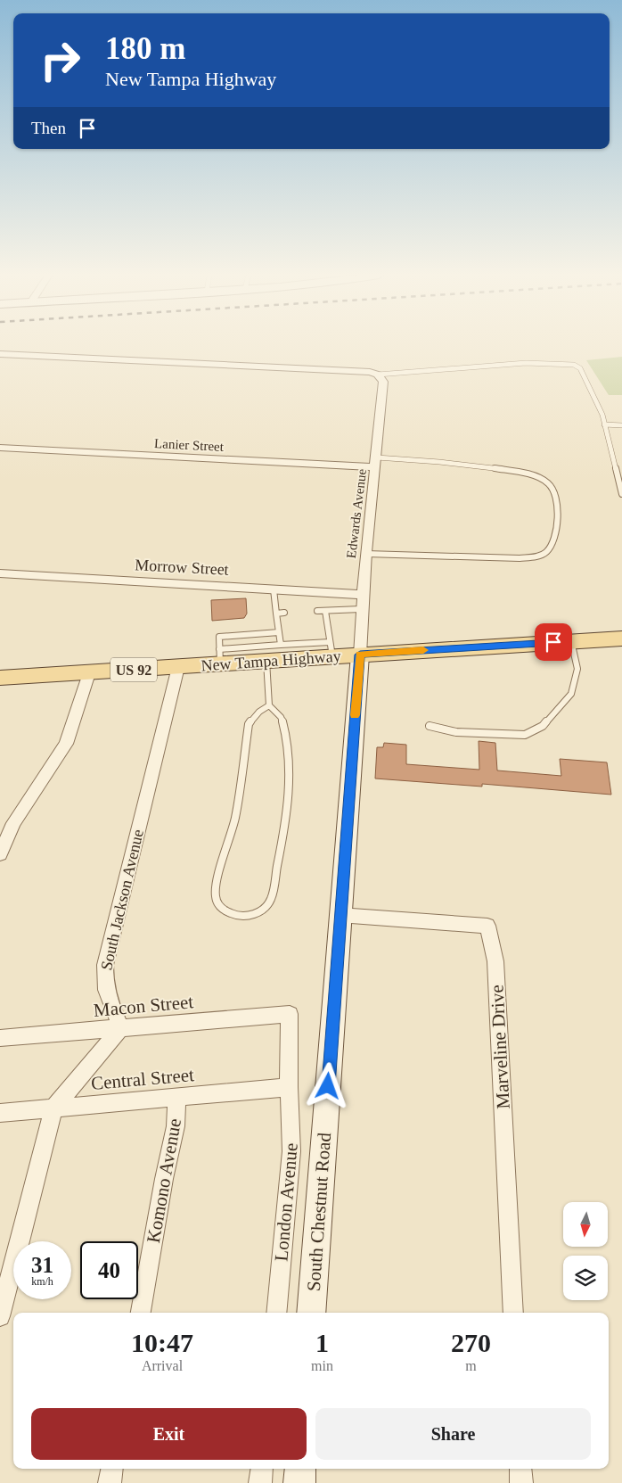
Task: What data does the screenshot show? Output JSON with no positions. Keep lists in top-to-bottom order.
{
  "streets": {
    "main road": ["New Tampa Highway", "US 92", "South Chestnut Road"],
    "street": [
      "Lanier Street",
      "Edwards Avenue",
      "Morrow Street",
      "South Jackson Avenue",
      "Macon Street",
      "Marveline Drive",
      "Central Street",
      "Komono Avenue",
      "London Avenue"
    ]
  },
  "crossings": [
    ["Lanier Street", "Edwards Avenue"],
    ["Edwards Avenue", "Morrow Street"],
    ["Edwards Avenue", "New Tampa Highway"],
    ["Edwards Avenue", "South Chestnut Road"],
    ["New Tampa Highway", "South Jackson Avenue"],
    ["New Tampa Highway", "South Chestnut Road"],
    ["South Jackson Avenue", "Macon Street"],
    ["Macon Street", "London Avenue"],
    ["Marveline Drive", "South Chestnut Road"],
    ["Central Street", "Komono Avenue"],
    ["Central Street", "London Avenue"]
  ],
  "north": "bottom",
  "page": {
    "turn": ["180 m", "New Tampa Highway"],
    "then": "Then",
    "speed": "31 km/h",
    "limit": "40",
    "eta": [
      "10:47",
      "Arrival",
      "1",
      "min",
      "270",
      "m"
    ],
    "buttons": ["Exit", "Share"]
  }
}
